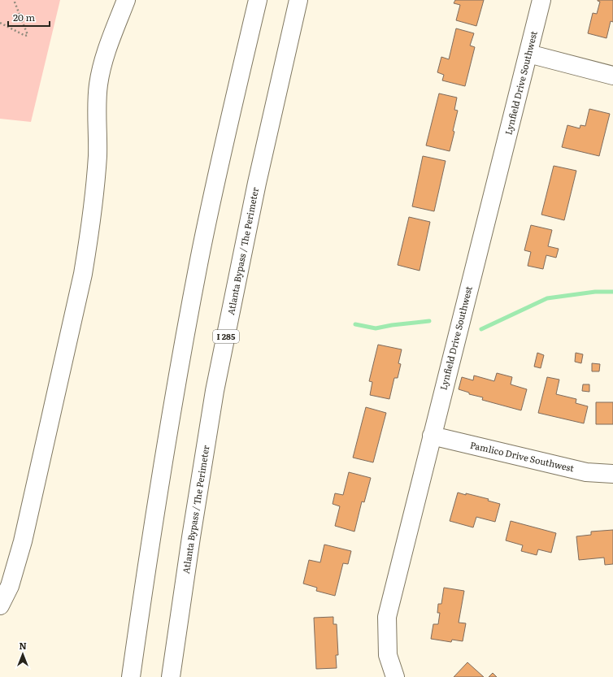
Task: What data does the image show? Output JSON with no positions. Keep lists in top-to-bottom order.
{
  "streets": {
    "main road": [
      "Lynfield Drive Southwest",
      "Atlanta Bypass / The Perimeter",
      "I 285",
      "Pamlico Drive Southwest"
    ]
  },
  "crossings": [
    ["Lynfield Drive Southwest", "Pamlico Drive Southwest"]
  ],
  "scale_bar": "20 m",
  "north": "top"
}
